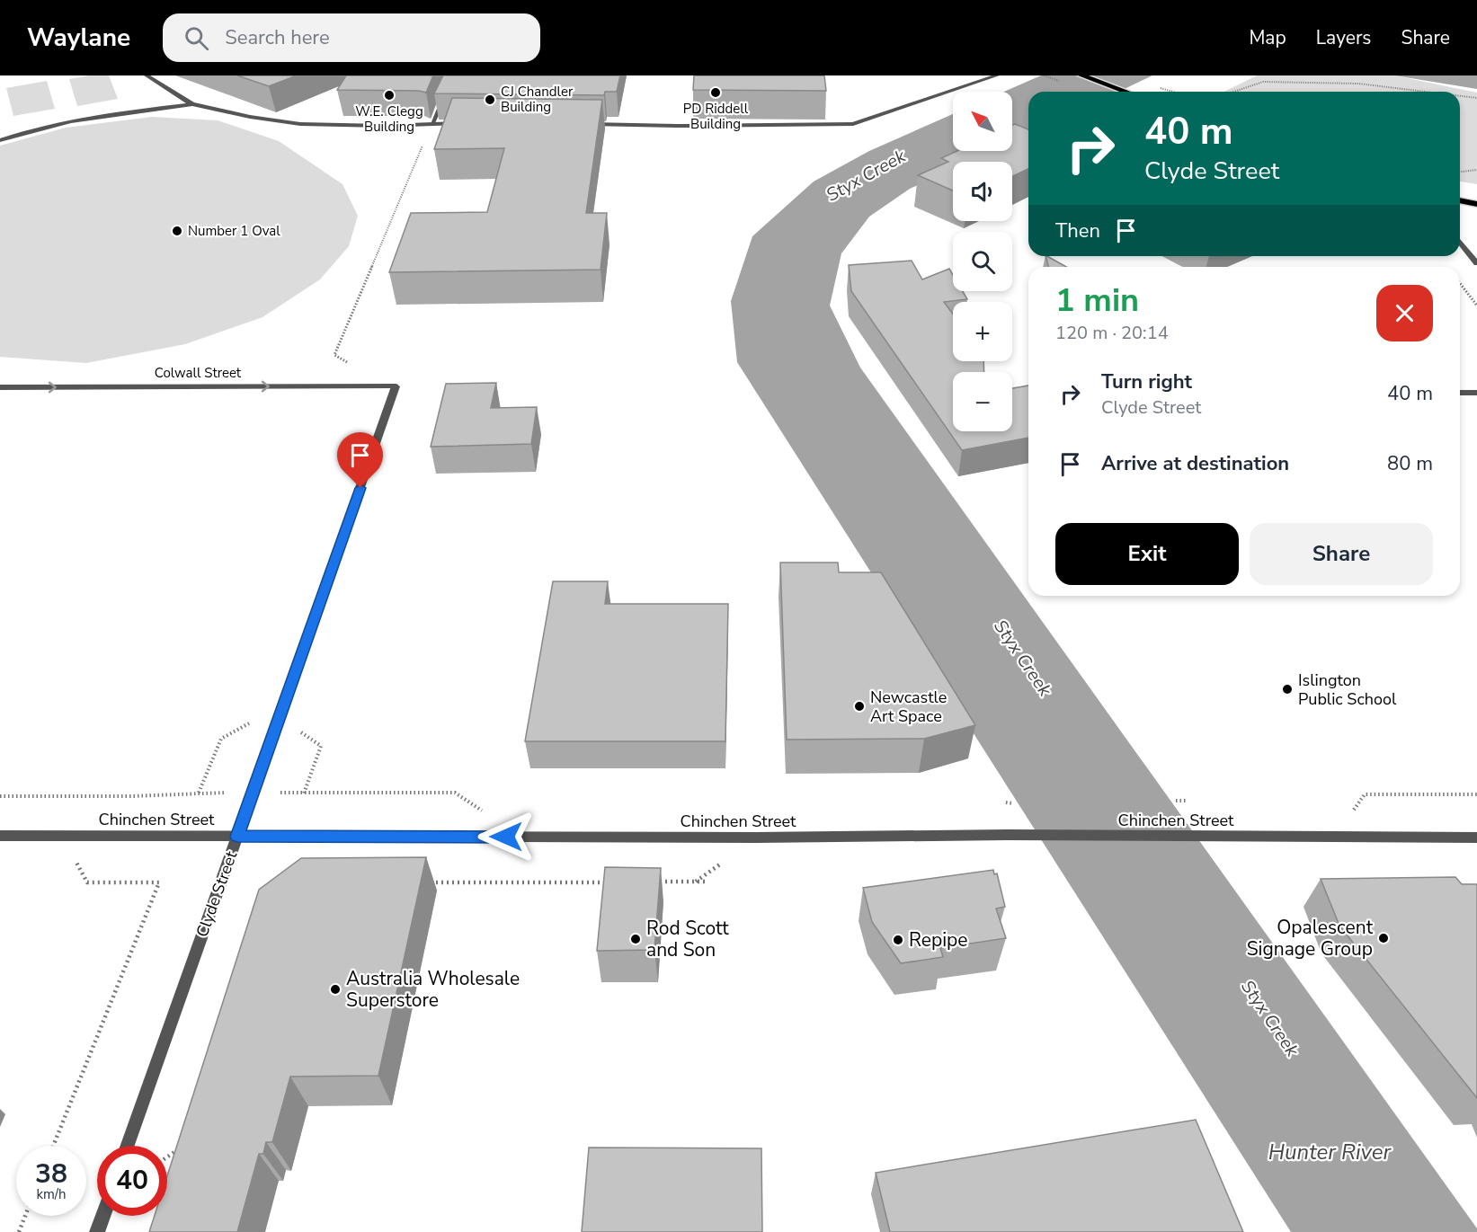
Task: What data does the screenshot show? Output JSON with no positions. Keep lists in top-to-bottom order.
{
  "streets": {
    "street": ["Colwall Street", "Chinchen Street", "Clyde Street"]
  },
  "crossings": [
    ["Colwall Street", "Clyde Street"],
    ["Chinchen Street", "Clyde Street"]
  ],
  "one_way": ["Colwall Street"],
  "water": ["Styx Creek", "Hunter River"],
  "places": [
    "PD Riddell Building",
    "W.E. Clegg Building",
    "CJ Chandler Building",
    "Number 1 Oval",
    "Islington Public School",
    "Newcastle Art Space",
    "Opalescent Signage Group",
    "Rod Scott and Son",
    "Repipe",
    "Australia Wholesale Superstore"
  ],
  "north": "top left",
  "page": {
    "header": "Waylane",
    "search": "Search here",
    "nav": ["Map", "Layers", "Share"],
    "map_buttons": ["+", "−"],
    "turn": ["40 m", "Clyde Street"],
    "then": "Then",
    "heading": ["1 min", "120 m · 20:14"],
    "list": [
      {
        "name": "Turn right",
        "note": "Clyde Street",
        "value": "40 m"
      },
      {
        "name": "Arrive at destination",
        "value": "80 m"
      }
    ],
    "buttons": ["Exit", "Share"],
    "speed": "38 km/h",
    "limit": "40"
  }
}
